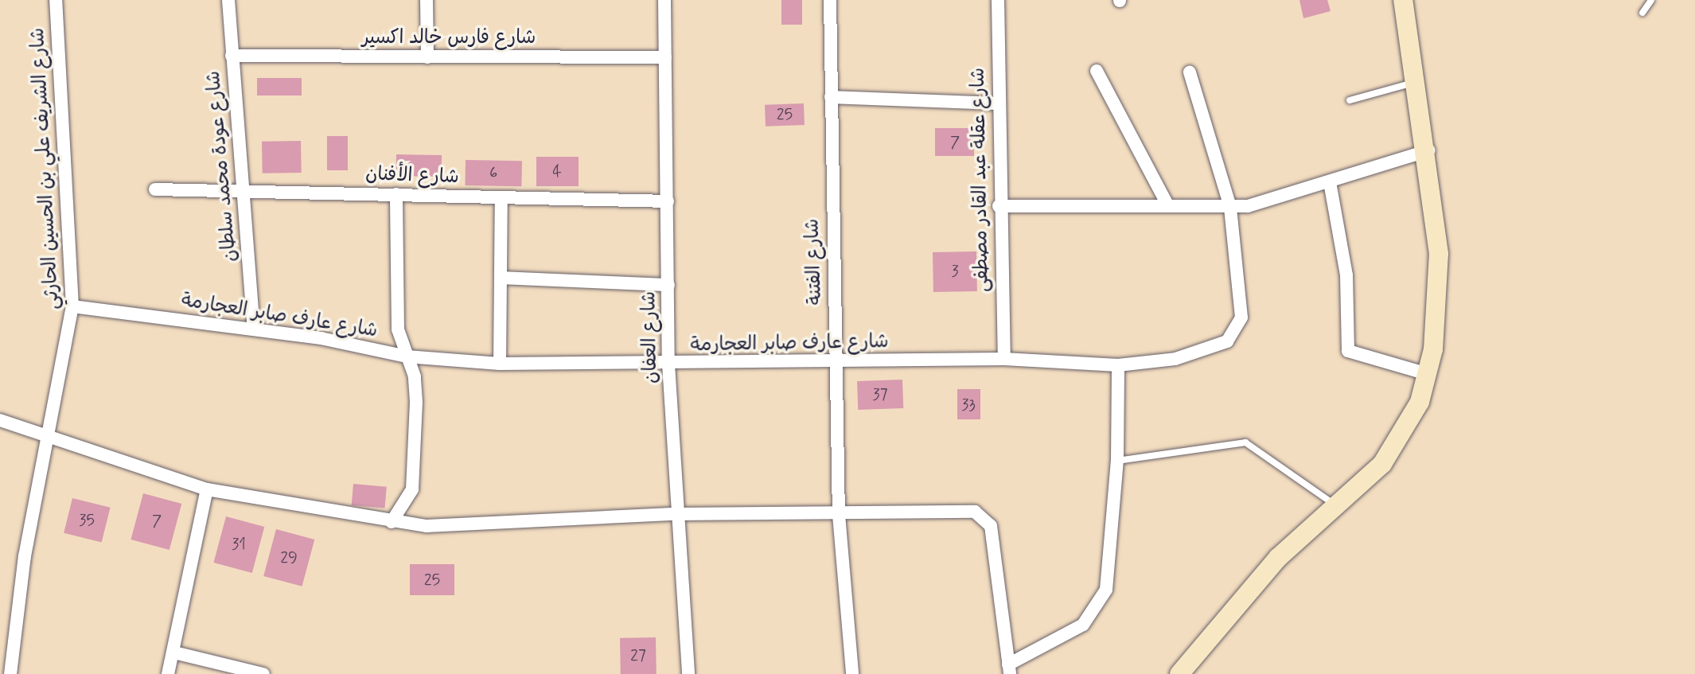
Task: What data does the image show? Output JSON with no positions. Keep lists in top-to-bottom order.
{
  "streets": {
    "street": [
      "شارع فارس خالد اكسير",
      "شارع عودة محمد سلطان",
      "شارع الشريف علي بن الحسين الحارثي",
      "شارع الأفنان",
      "شارع عقلة عبد القادر مصطفى",
      "شارع الفتنة",
      "شارع عارف صابر العجارمة",
      "شارع العفان"
    ]
  },
  "crossings": [
    ["شارع فارس خالد اكسير", "شارع عودة محمد سلطان"],
    ["شارع فارس خالد اكسير", "شارع العفان"],
    ["شارع عودة محمد سلطان", "شارع الأفنان"],
    ["شارع عودة محمد سلطان", "شارع عارف صابر العجارمة"],
    ["شارع الشريف علي بن الحسين الحارثي", "شارع عارف صابر العجارمة"],
    ["شارع الأفنان", "شارع العفان"],
    ["شارع عقلة عبد القادر مصطفى", "شارع عارف صابر العجارمة"],
    ["شارع الفتنة", "شارع عارف صابر العجارمة"],
    ["شارع عارف صابر العجارمة", "شارع العفان"]
  ],
  "house_numbers": [
    "25",
    "7",
    "4",
    "6",
    "3",
    "37",
    "33",
    "35",
    "7",
    "31",
    "29",
    "25",
    "27"
  ]
}
